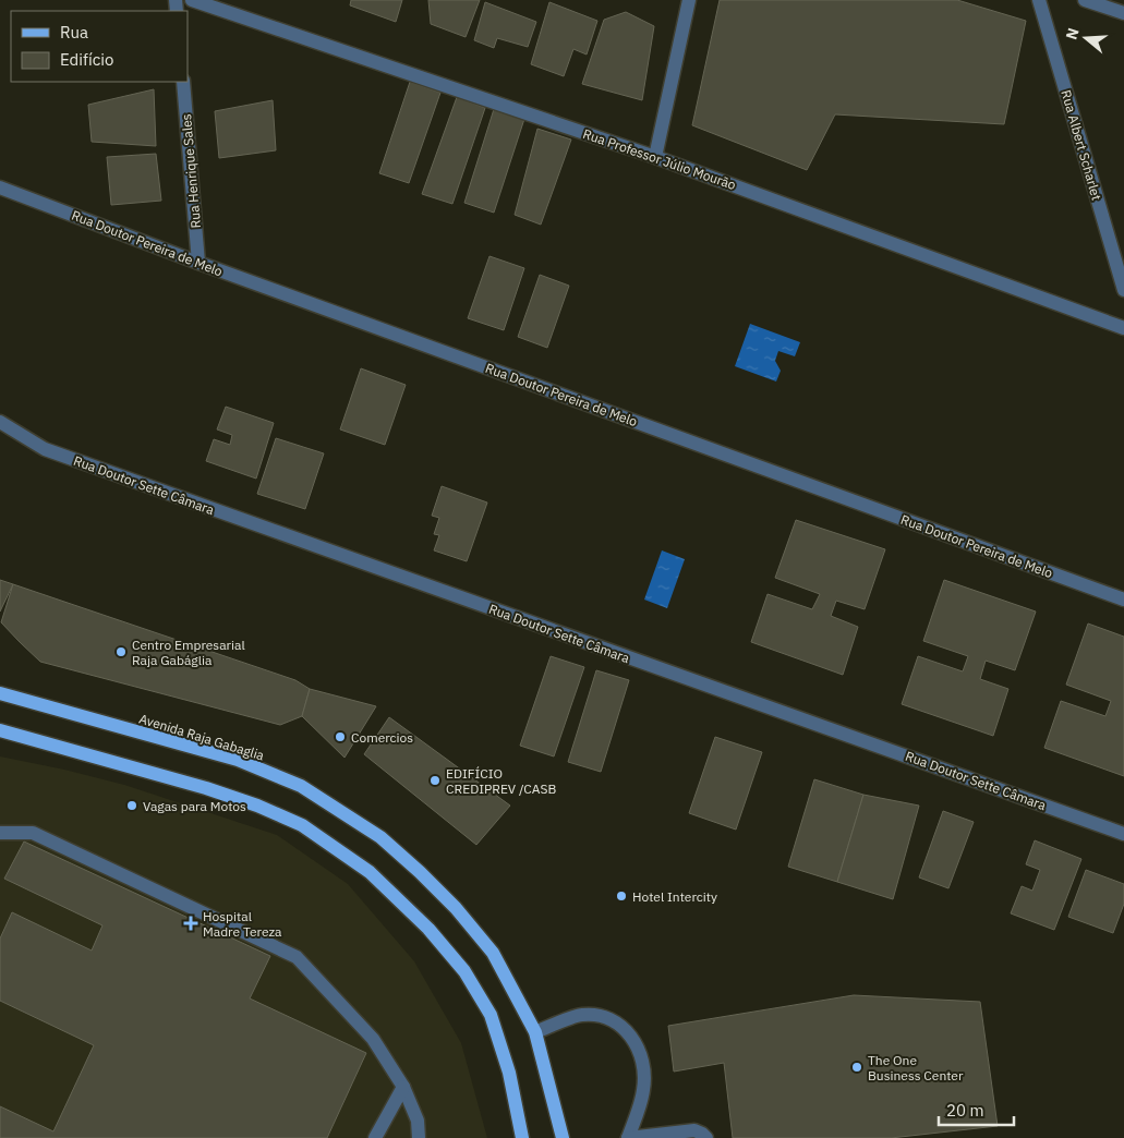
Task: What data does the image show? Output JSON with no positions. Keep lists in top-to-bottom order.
{
  "streets": {
    "main road": ["Avenida Raja Gabaglia"],
    "street": [
      "Rua Albert Scharlet",
      "Rua Professor Júlio Mourão",
      "Rua Henrique Sales",
      "Rua Doutor Pereira de Melo",
      "Rua Doutor Sette Câmara"
    ]
  },
  "crossings": [
    ["Rua Henrique Sales", "Rua Doutor Pereira de Melo"]
  ],
  "places": {
    "other": [
      "Centro Empresarial Raja Gabáglia",
      "Comercios",
      "EDIFÍCIO CREDIPREV /CASB",
      "Vagas para Motos",
      "Hotel Intercity",
      "The One Business Center"
    ],
    "health": ["Hospital Madre Tereza"]
  },
  "legend": ["Rua", "Edifício"],
  "scale_bar": "20 m",
  "north": "left"
}
